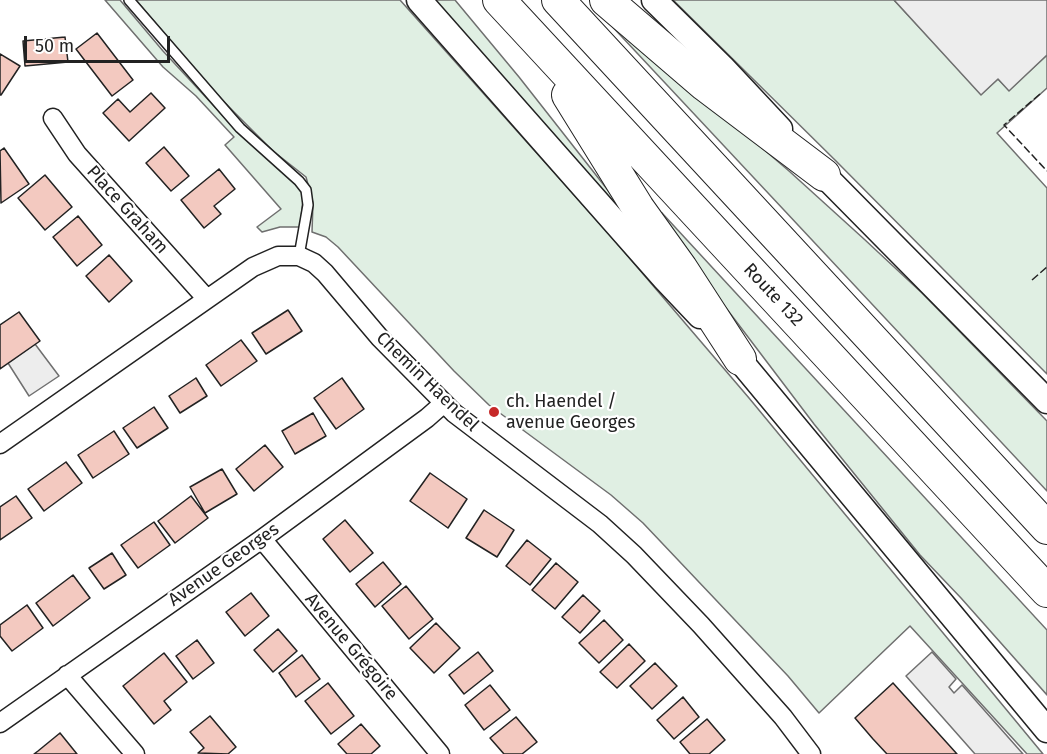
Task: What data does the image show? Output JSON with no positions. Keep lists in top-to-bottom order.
{
  "streets": {
    "highway": ["Route 132"],
    "street": [
      "Place Graham",
      "Chemin Haendel",
      "Avenue Georges",
      "Avenue Grégoire"
    ]
  },
  "crossings": [
    ["Chemin Haendel", "Avenue Georges"],
    ["Avenue Georges", "Avenue Grégoire"]
  ],
  "places": ["ch. Haendel / avenue Georges"],
  "scale_bar": "50 m"
}
